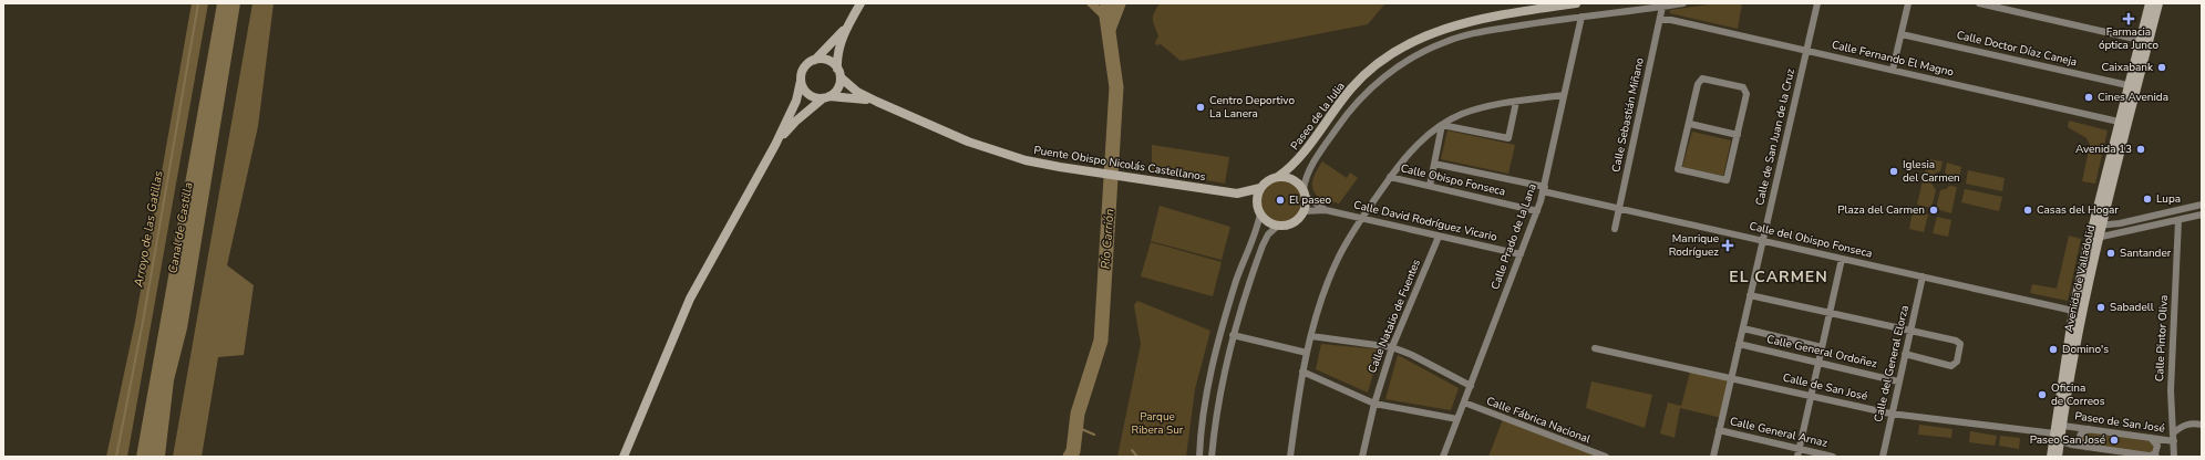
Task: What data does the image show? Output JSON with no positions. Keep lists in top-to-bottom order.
{
  "streets": {
    "main road": ["Paseo de la Julia", "Puente Obispo Nicolás Castellanos", "Avenida de Valladolid"],
    "street": [
      "Calle Doctor Díaz Caneja",
      "Calle Fernando El Magno",
      "Calle Sebastián Miñano",
      "Calle de San Juan de la Cruz",
      "Calle Obispo Fonseca",
      "Calle David Rodríguez Vicario",
      "Calle Prado de la Lana",
      "Calle del Obispo Fonseca",
      "Calle Natalio de Fuentes",
      "Calle Pintor Oliva",
      "Calle General Ordoñez",
      "Calle del General Elorza",
      "Calle de San José",
      "Calle Fábrica Nacional",
      "Paseo de San José",
      "Calle General Arnaz"
    ]
  },
  "crossings": [
    ["Calle Doctor Díaz Caneja", "Avenida de Valladolid"],
    ["Calle Fernando El Magno", "Calle Sebastián Miñano"],
    ["Calle Fernando El Magno", "Calle de San Juan de la Cruz"],
    ["Calle Fernando El Magno", "Avenida de Valladolid"],
    ["Calle Sebastián Miñano", "Paseo de la Julia"],
    ["Calle Sebastián Miñano", "Calle del Obispo Fonseca"],
    ["Paseo de la Julia", "Puente Obispo Nicolás Castellanos"],
    ["Paseo de la Julia", "Calle David Rodríguez Vicario"],
    ["Paseo de la Julia", "Calle Prado de la Lana"],
    ["Calle de San Juan de la Cruz", "Calle del Obispo Fonseca"],
    ["Calle de San Juan de la Cruz", "Calle General Ordoñez"],
    ["Calle de San Juan de la Cruz", "Calle de San José"],
    ["Calle de San Juan de la Cruz", "Calle General Arnaz"],
    ["Puente Obispo Nicolás Castellanos", "Calle David Rodríguez Vicario"],
    ["Calle Obispo Fonseca", "Calle Prado de la Lana"],
    ["Calle Obispo Fonseca", "Calle del Obispo Fonseca"],
    ["Calle David Rodríguez Vicario", "Calle Prado de la Lana"],
    ["Calle David Rodríguez Vicario", "Calle Natalio de Fuentes"],
    ["Calle Prado de la Lana", "Calle del Obispo Fonseca"],
    ["Calle Prado de la Lana", "Calle Fábrica Nacional"],
    ["Calle del Obispo Fonseca", "Avenida de Valladolid"],
    ["Calle del Obispo Fonseca", "Calle del General Elorza"],
    ["Avenida de Valladolid", "Calle de San José"],
    ["Avenida de Valladolid", "Paseo de San José"],
    ["Calle Pintor Oliva", "Paseo de San José"],
    ["Calle General Ordoñez", "Calle del General Elorza"],
    ["Calle del General Elorza", "Calle de San José"]
  ],
  "districts": ["EL CARMEN"],
  "water": ["Canal de Castilla", "Arroyo de las Gatillas", "Río Carrión"],
  "parks": ["Parque Ribera Sur"],
  "places": {
    "health": ["Farmacia óptica Junco", "Manrique Rodríguez"],
    "other": [
      "Caixabank",
      "Cines Avenida",
      "Centro Deportivo La Lanera",
      "Avenida 13",
      "Iglesia del Carmen",
      "Lupa",
      "El paseo",
      "Plaza del Carmen",
      "Casas del Hogar",
      "Santander",
      "Sabadell",
      "Domino's",
      "Oficina de Correos",
      "Paseo San José"
    ]
  }
}
